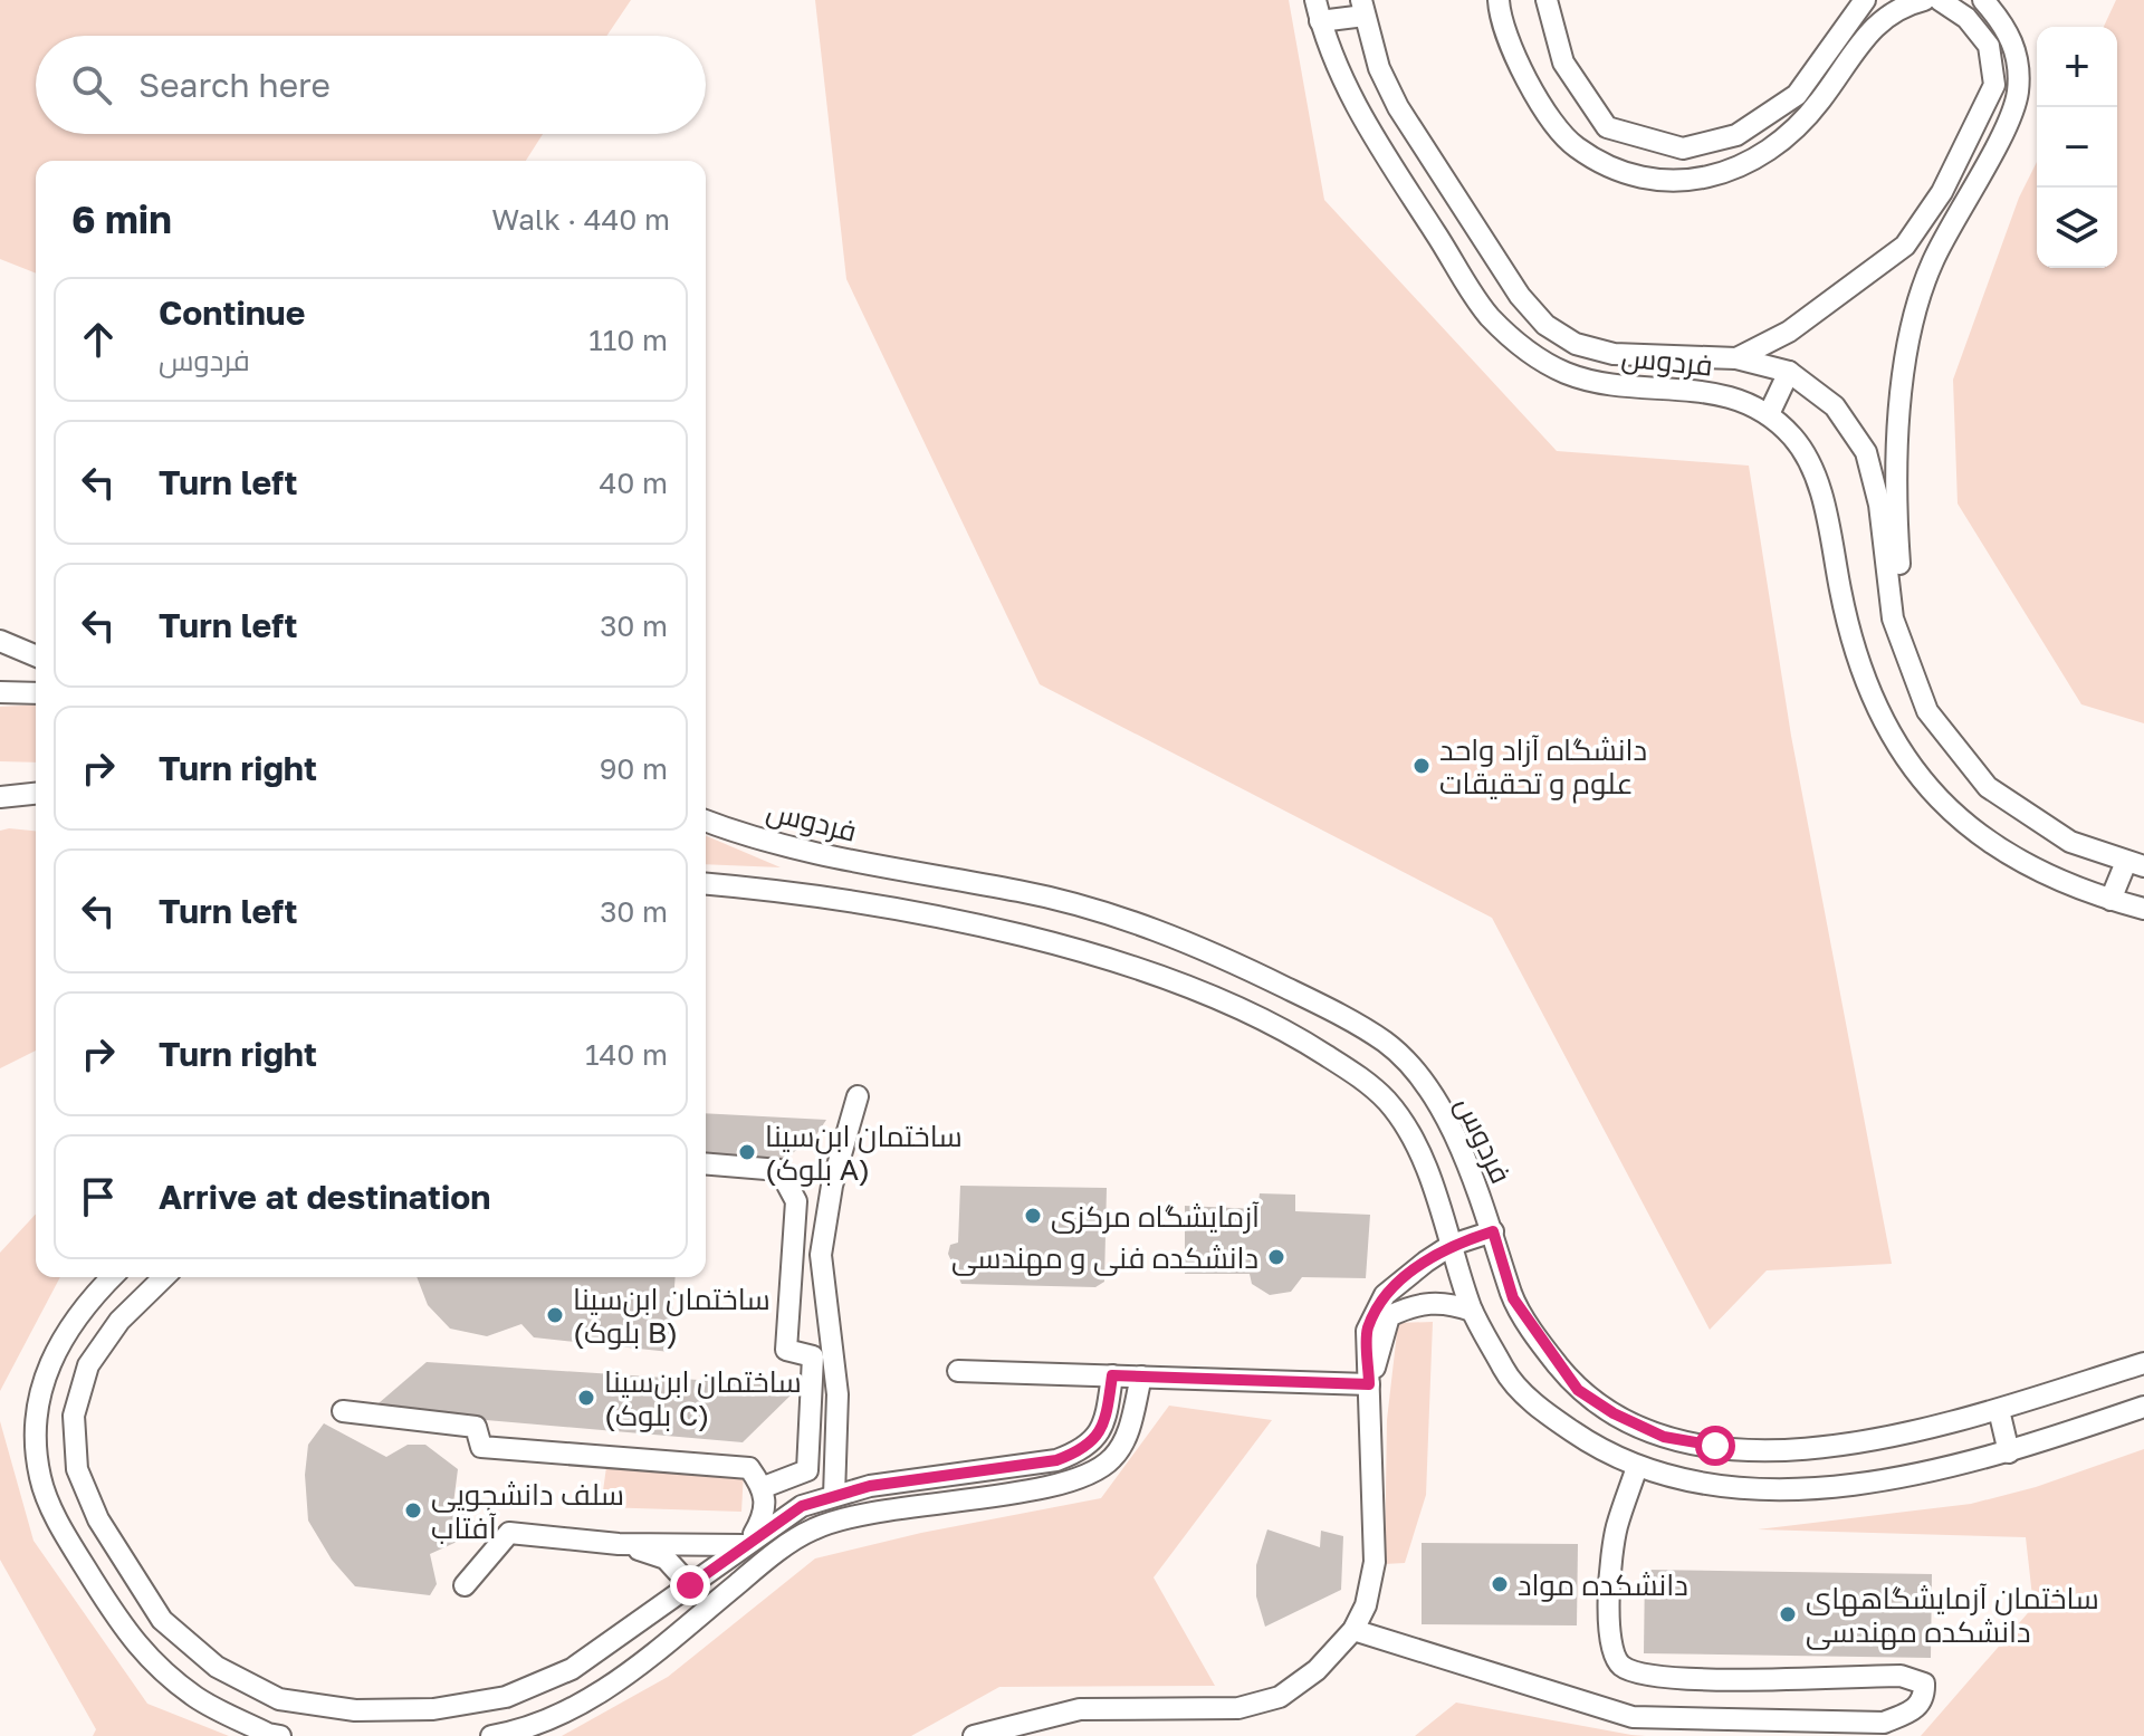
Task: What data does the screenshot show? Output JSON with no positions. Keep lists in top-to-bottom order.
{
  "streets": {
    "lane": ["فردوس"]
  },
  "places": [
    "دانشگاه آزاد واحد علوم و تحقیقات",
    "ساختمان ابن‌سینا (بلوک A)",
    "آزمایشگاه مرکزی",
    "دانشکده فنی و مهندسی",
    "ساختمان ابن‌سینا (بلوک B)",
    "ساختمان ابن‌سینا (بلوک C)",
    "سلف دانشجویی آفتاب",
    "دانشکده مواد",
    "ساختمان آزمایشگاههای دانشکده مهندسی"
  ],
  "page": {
    "map_buttons": ["+", "−"],
    "search": "Search here",
    "heading": ["6 min", "Walk · 440 m"],
    "list": [
      ["Continue", "فردوس", "110 m"],
      ["Turn left", "40 m"],
      ["Turn left", "30 m"],
      ["Turn right", "90 m"],
      ["Turn left", "30 m"],
      ["Turn right", "140 m"],
      "Arrive at destination"
    ]
  }
}
